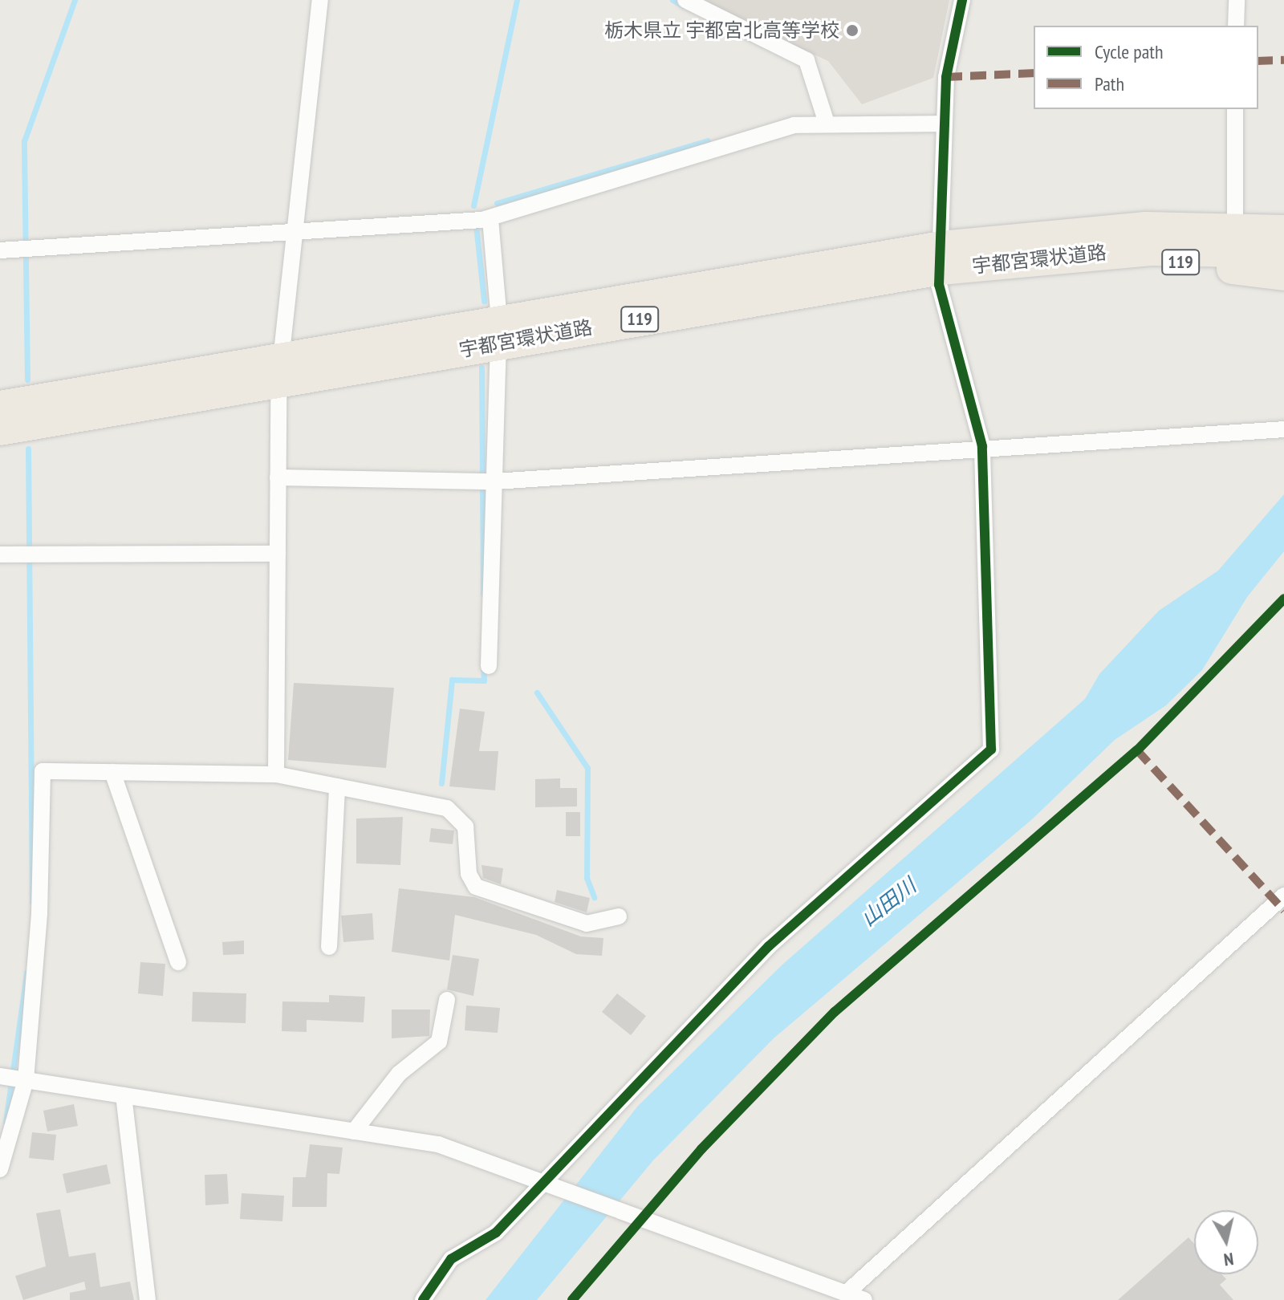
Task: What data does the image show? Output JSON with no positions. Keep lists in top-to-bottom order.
{
  "streets": {
    "highway": ["宇都宮環状道路", "119"]
  },
  "crossings": [
    ["宇都宮環状道路", "119"]
  ],
  "water": ["山田川"],
  "places": ["栃木県立 宇都宮北高等学校"],
  "legend": ["Cycle path", "Path"],
  "north": "bottom"
}
